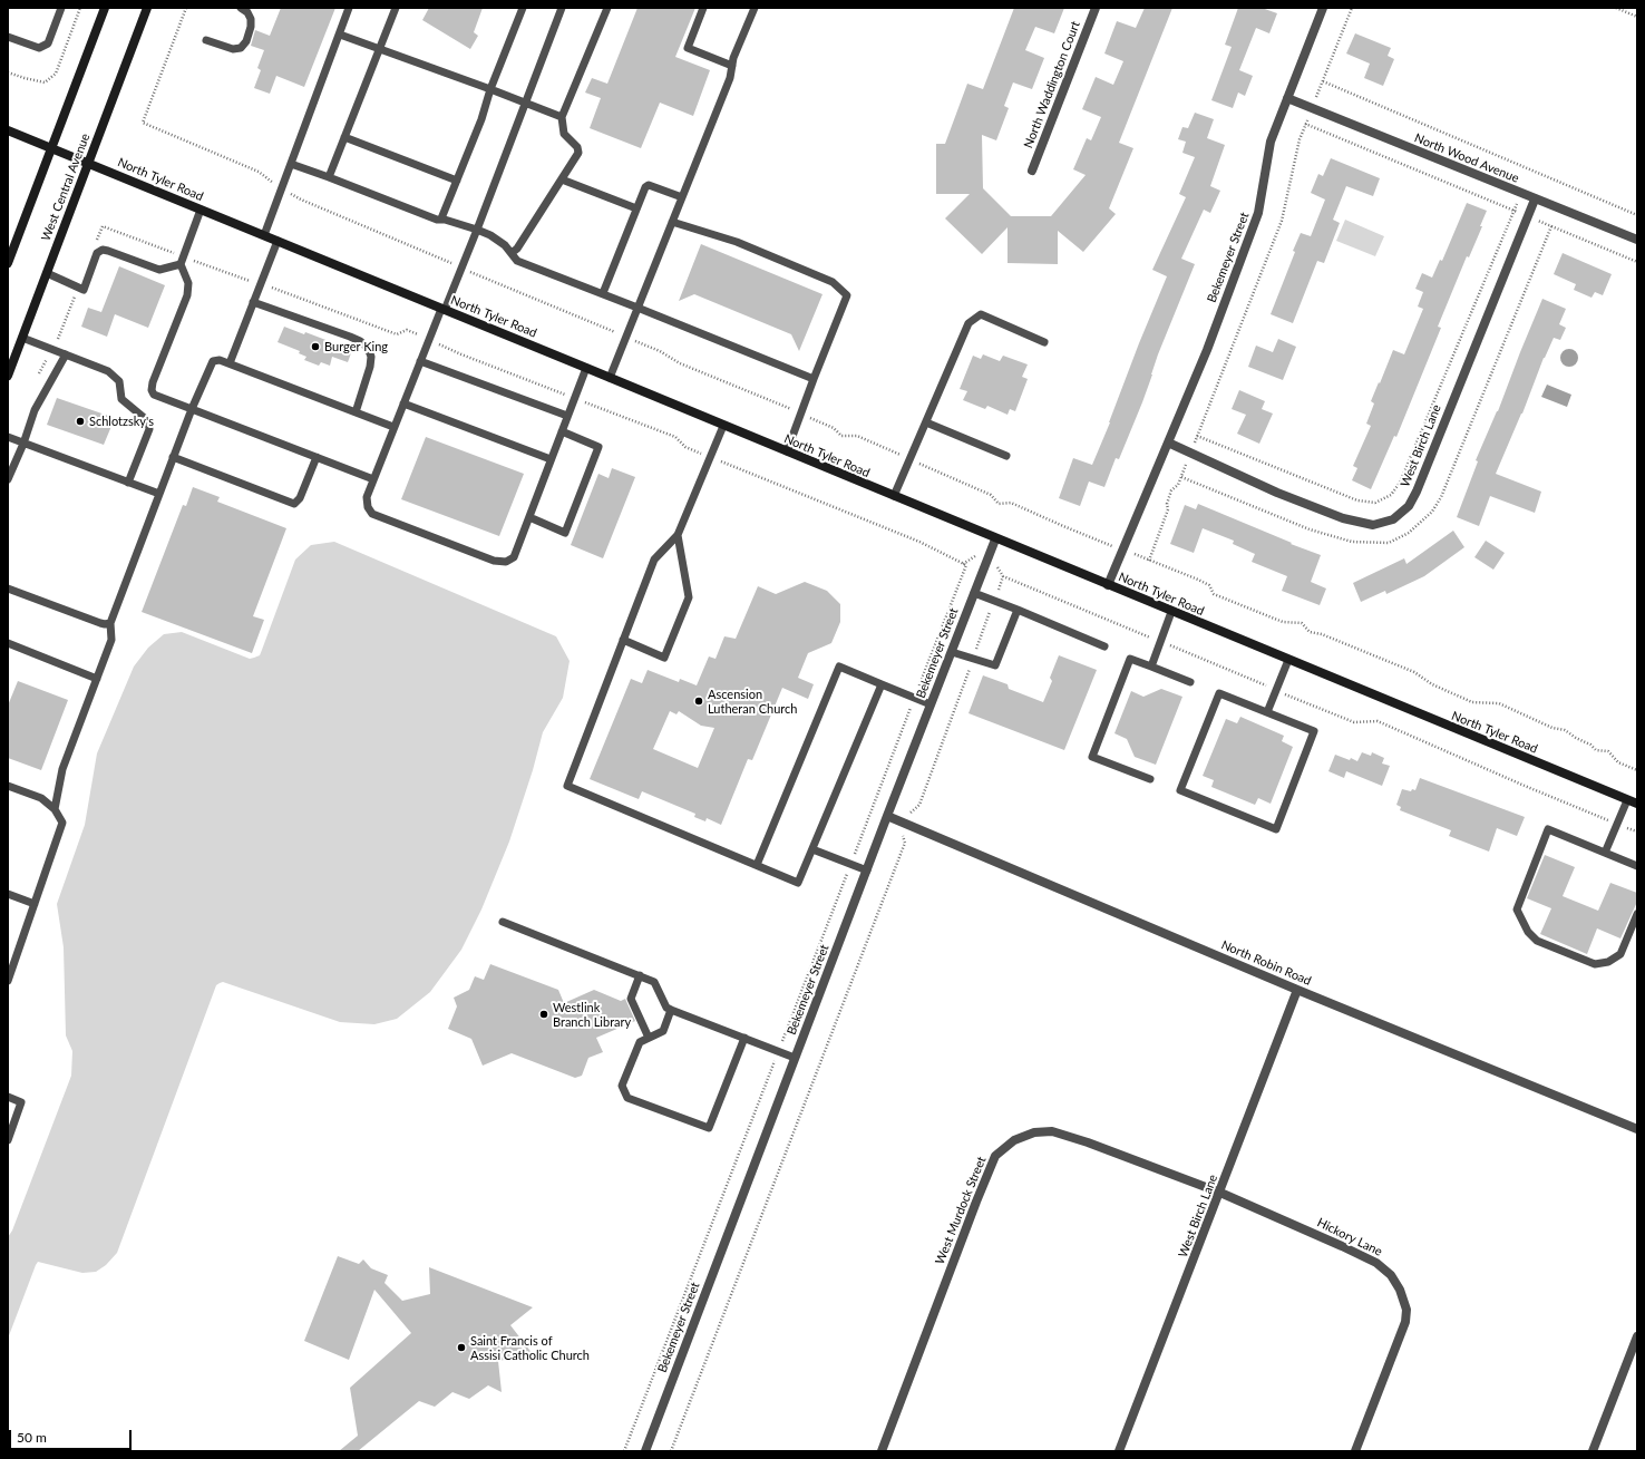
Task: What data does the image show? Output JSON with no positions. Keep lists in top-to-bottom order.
{
  "streets": {
    "main road": ["North Tyler Road", "West Central Avenue"],
    "street": [
      "North Waddington Court",
      "North Wood Avenue",
      "Bekemeyer Street",
      "West Birch Lane",
      "North Robin Road",
      "West Murdock Street",
      "Hickory Lane"
    ]
  },
  "crossings": [
    ["North Wood Avenue", "Bekemeyer Street"],
    ["North Wood Avenue", "West Birch Lane"],
    ["North Tyler Road", "West Central Avenue"],
    ["North Tyler Road", "Bekemeyer Street"],
    ["Bekemeyer Street", "West Birch Lane"],
    ["Bekemeyer Street", "North Robin Road"],
    ["West Birch Lane", "North Robin Road"],
    ["West Birch Lane", "West Murdock Street"],
    ["West Birch Lane", "Hickory Lane"],
    ["West Murdock Street", "Hickory Lane"]
  ],
  "places": [
    "Burger King",
    "Schlotzsky's",
    "Ascension Lutheran Church",
    "Westlink Branch Library",
    "Saint Francis of Assisi Catholic Church"
  ],
  "scale_bar": "50 m"
}
